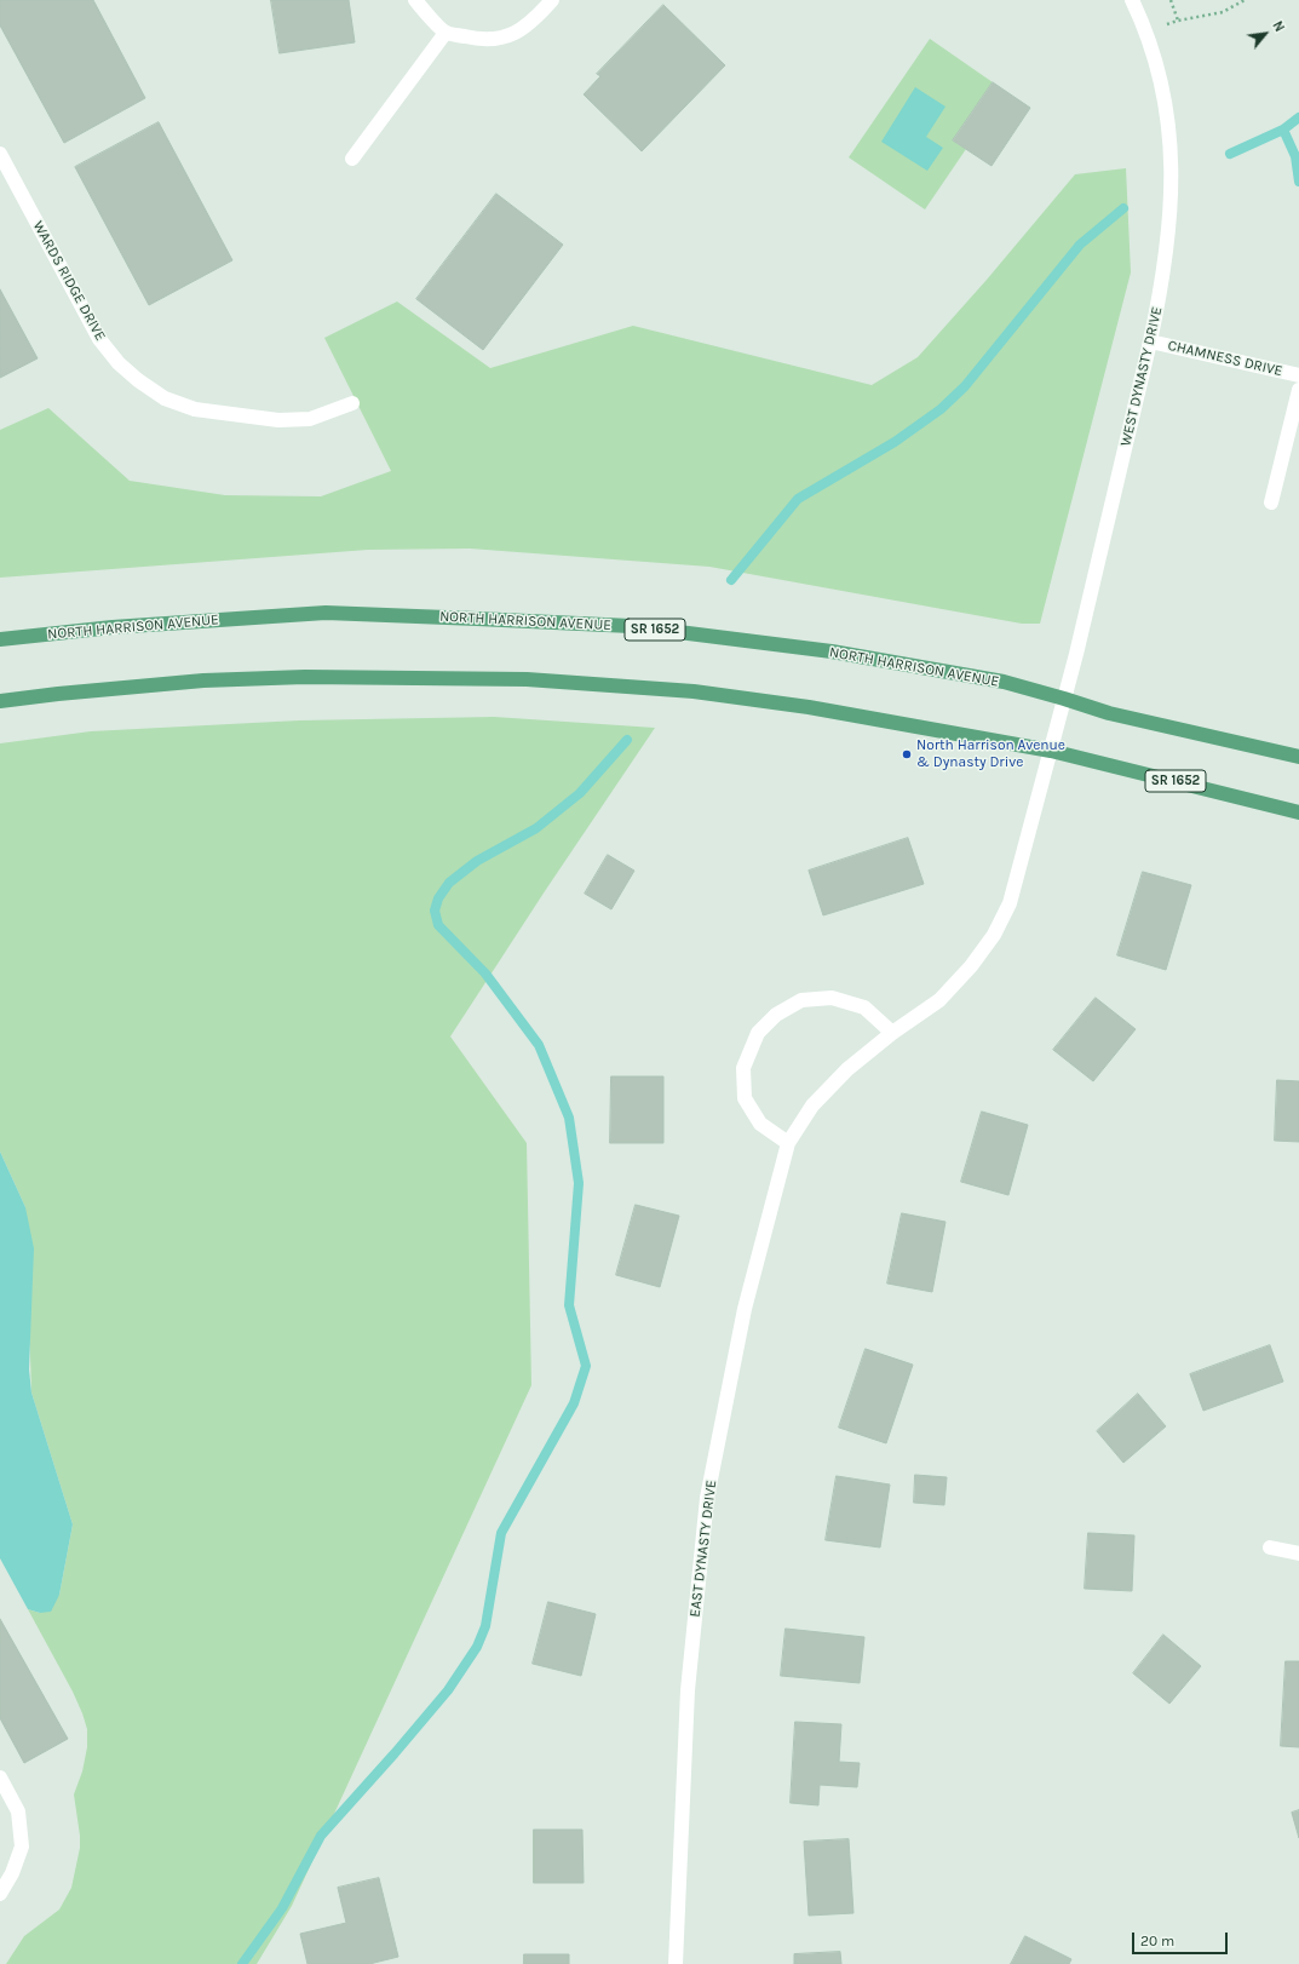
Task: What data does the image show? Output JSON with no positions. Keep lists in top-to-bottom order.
{
  "streets": {
    "main road": ["NORTH HARRISON AVENUE", "SR 1652"],
    "street": [
      "WARDS RIDGE DRIVE",
      "CHAMNESS DRIVE",
      "WEST DYNASTY DRIVE",
      "EAST DYNASTY DRIVE"
    ]
  },
  "crossings": [
    ["CHAMNESS DRIVE", "WEST DYNASTY DRIVE"],
    ["WEST DYNASTY DRIVE", "NORTH HARRISON AVENUE"],
    ["WEST DYNASTY DRIVE", "SR 1652"],
    ["WEST DYNASTY DRIVE", "EAST DYNASTY DRIVE"],
    ["SR 1652", "EAST DYNASTY DRIVE"]
  ],
  "places": ["North Harrison Avenue & Dynasty Drive"],
  "scale_bar": "20 m",
  "north": "top right"
}
